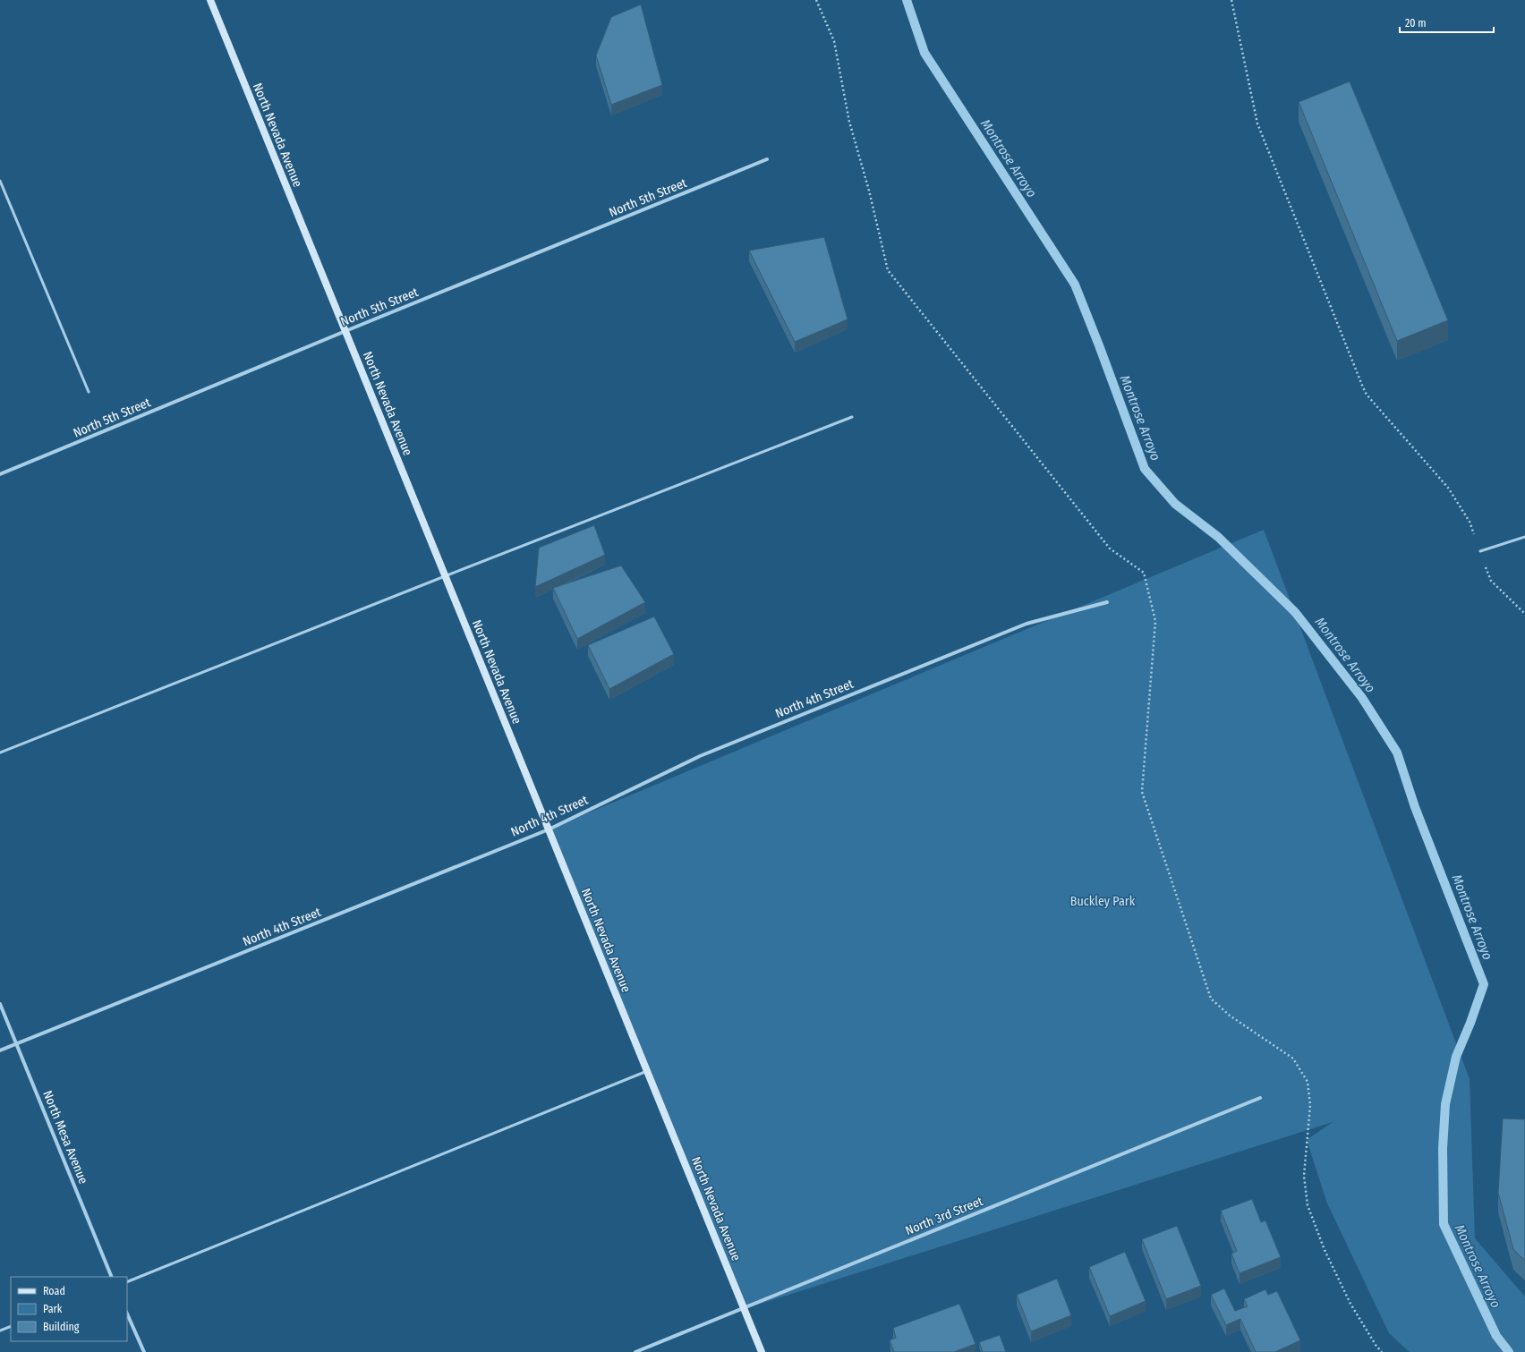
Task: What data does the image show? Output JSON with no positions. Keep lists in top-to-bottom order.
{
  "streets": {
    "street": [
      "North Nevada Avenue",
      "North 5th Street",
      "North 4th Street",
      "North Mesa Avenue",
      "North 3rd Street"
    ]
  },
  "crossings": [
    ["North Nevada Avenue", "North 5th Street"],
    ["North Nevada Avenue", "North 4th Street"],
    ["North Nevada Avenue", "North 3rd Street"],
    ["North 4th Street", "North Mesa Avenue"]
  ],
  "water": ["Montrose Arroyo"],
  "parks": ["Buckley Park"],
  "legend": ["Road", "Park", "Building"],
  "scale_bar": "20 m"
}
